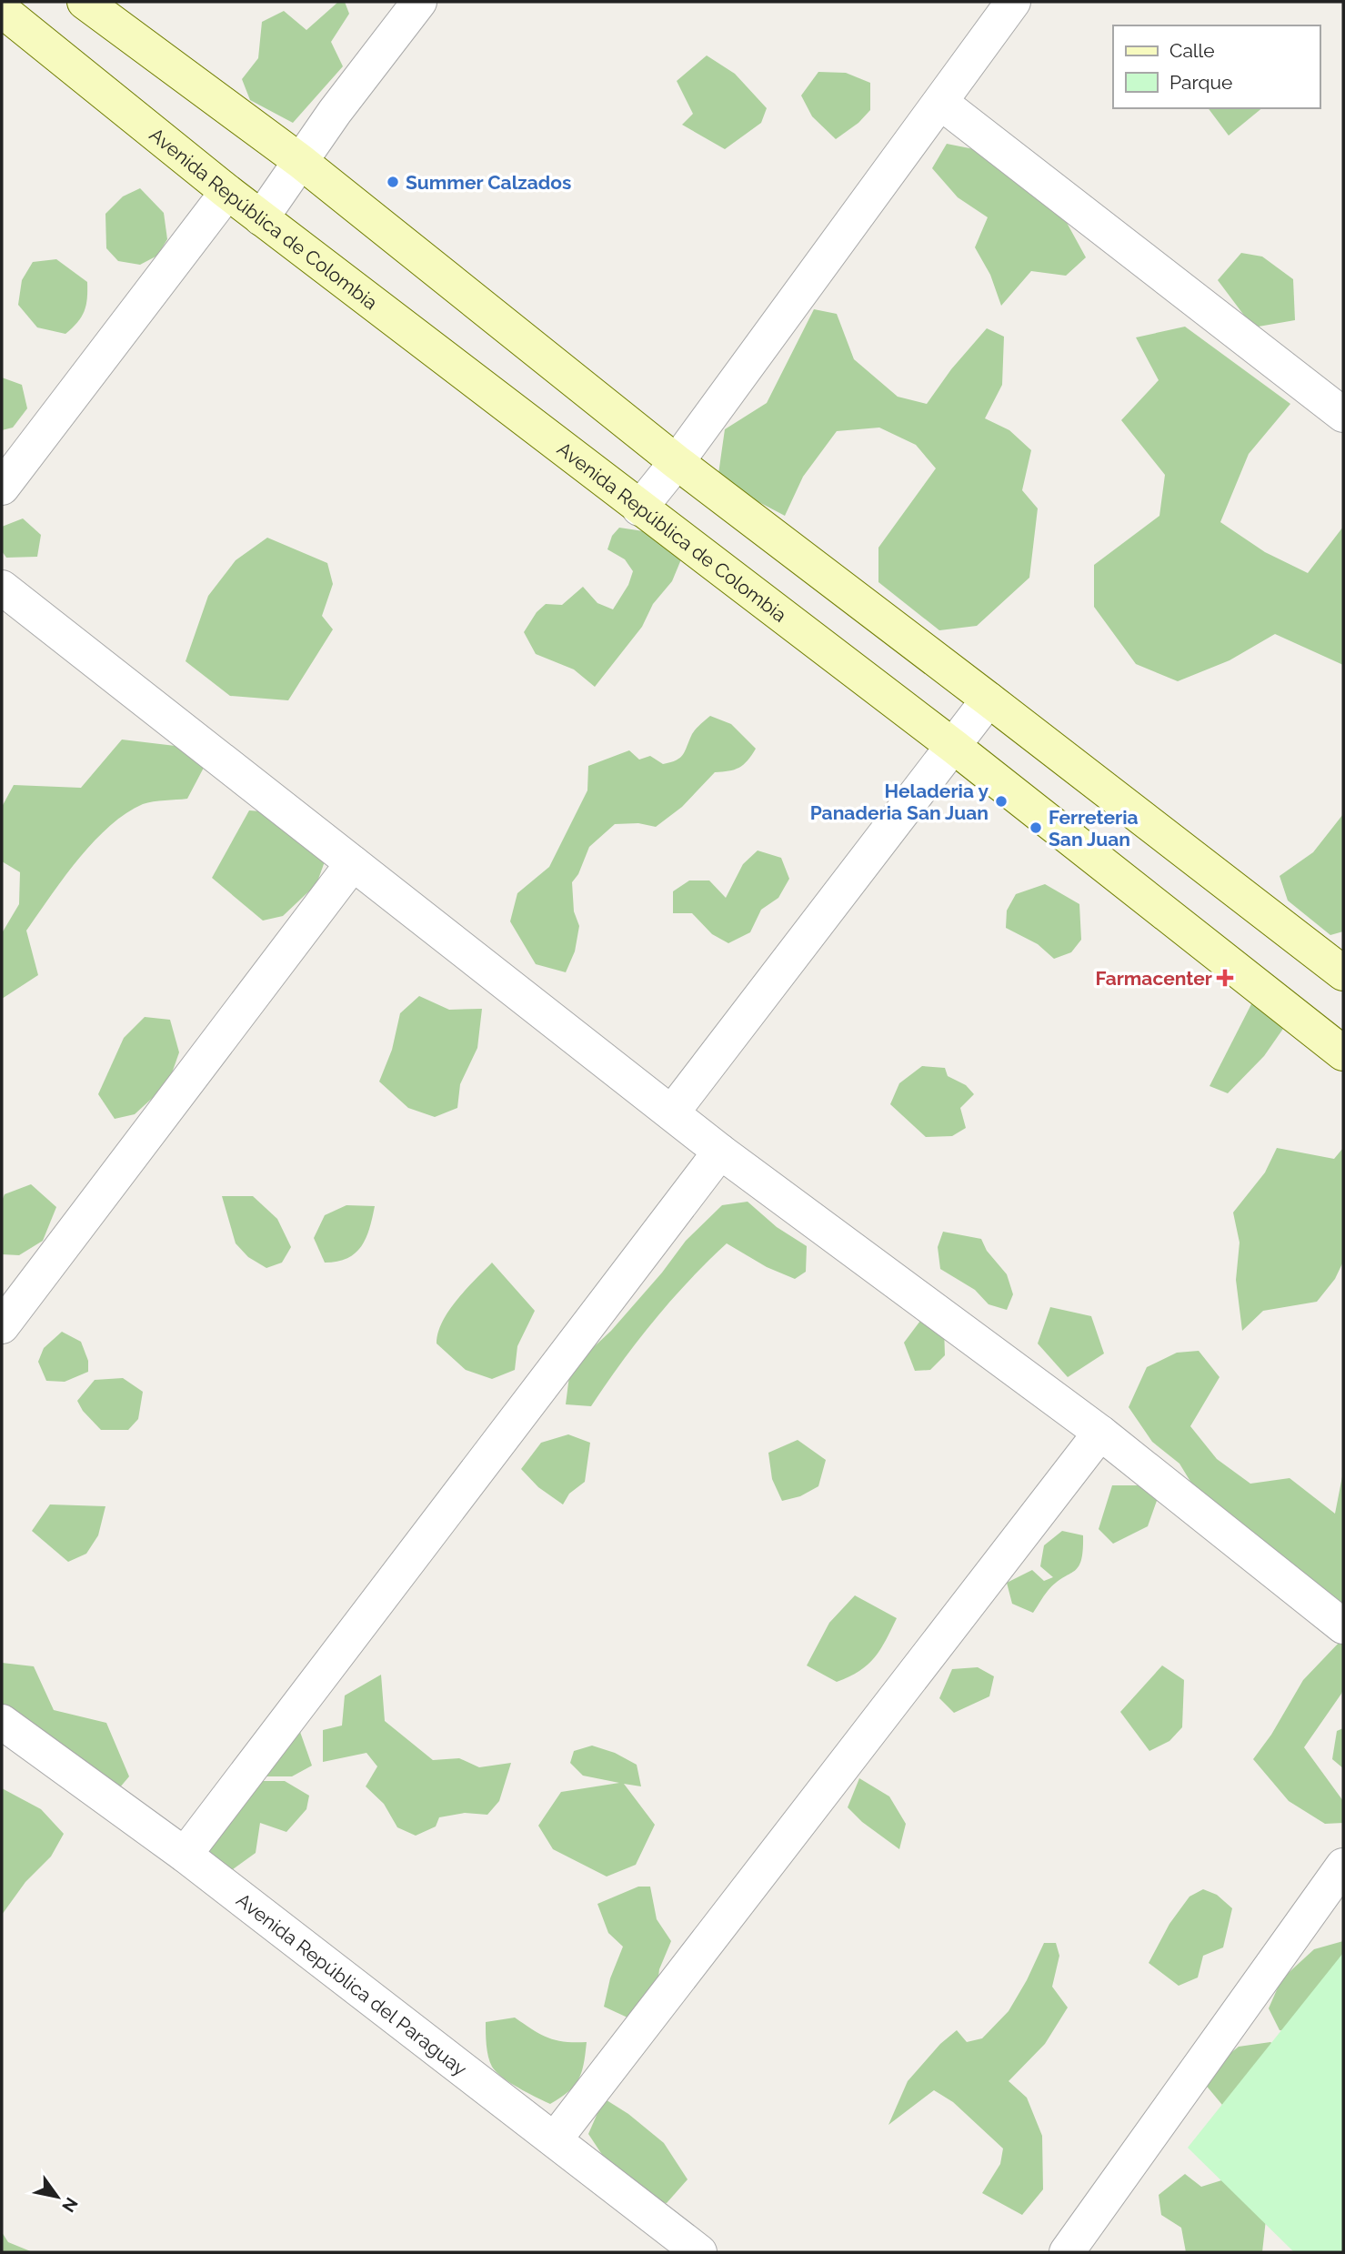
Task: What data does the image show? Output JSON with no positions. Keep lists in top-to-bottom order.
{
  "streets": {
    "street": ["Avenida República de Colombia", "Avenida República del Paraguay"]
  },
  "places": {
    "other": ["Summer Calzados", "Heladeria y Panaderia San Juan", "Ferreteria San Juan"],
    "health": ["Farmacenter"]
  },
  "legend": ["Calle", "Parque"],
  "north": "bottom right"
}
